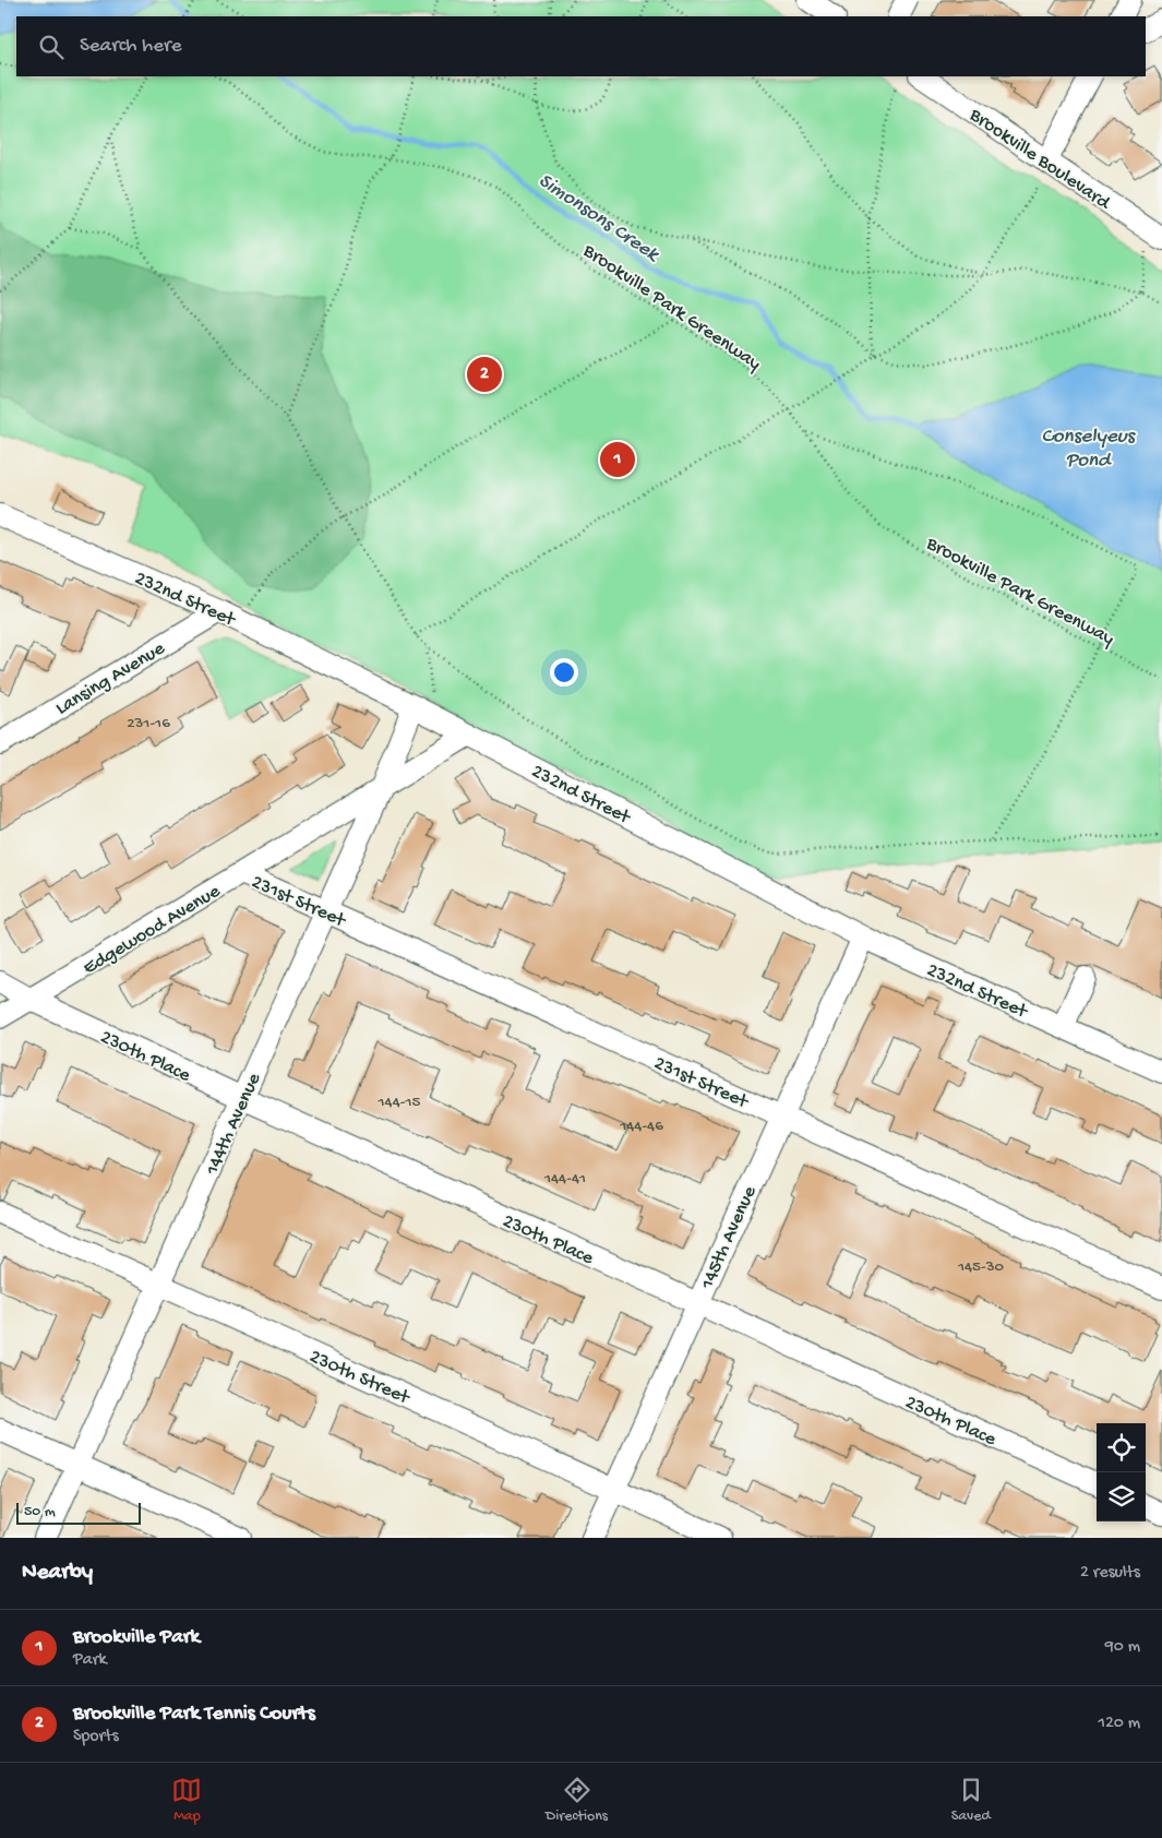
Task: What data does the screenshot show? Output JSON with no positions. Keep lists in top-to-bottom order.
{
  "streets": {
    "street": [
      "Brookville Boulevard",
      "232nd Street",
      "Lansing Avenue",
      "231st Street",
      "Edgewood Avenue",
      "230th Place",
      "144th Avenue",
      "145th Avenue",
      "230th Street"
    ],
    "path": ["Brookville Park Greenway"]
  },
  "crossings": [
    ["232nd Street", "Lansing Avenue"],
    ["232nd Street", "Edgewood Avenue"],
    ["232nd Street", "144th Avenue"],
    ["232nd Street", "145th Avenue"],
    ["231st Street", "Edgewood Avenue"],
    ["231st Street", "144th Avenue"],
    ["231st Street", "145th Avenue"],
    ["Edgewood Avenue", "230th Place"],
    ["Edgewood Avenue", "144th Avenue"],
    ["230th Place", "144th Avenue"],
    ["230th Place", "145th Avenue"],
    ["144th Avenue", "230th Street"],
    ["145th Avenue", "230th Street"]
  ],
  "water": ["Simonsons Creek", "Conselyeus Pond"],
  "house_numbers": [
    "231-16",
    "144-15",
    "144-46",
    "144-41",
    "145-30"
  ],
  "scale_bar": "50 m",
  "page": {
    "search": "Search here",
    "pins": ["2", "1"],
    "scale": "50 m",
    "heading": ["Nearby", "2 results"],
    "list": [
      {
        "mark": "1",
        "name": "Brookville Park",
        "note": "Park",
        "value": "90 m"
      },
      {
        "mark": "2",
        "name": "Brookville Park Tennis Courts",
        "note": "Sports",
        "value": "120 m"
      }
    ],
    "nav": ["Map", "Directions", "Saved"]
  }
}
